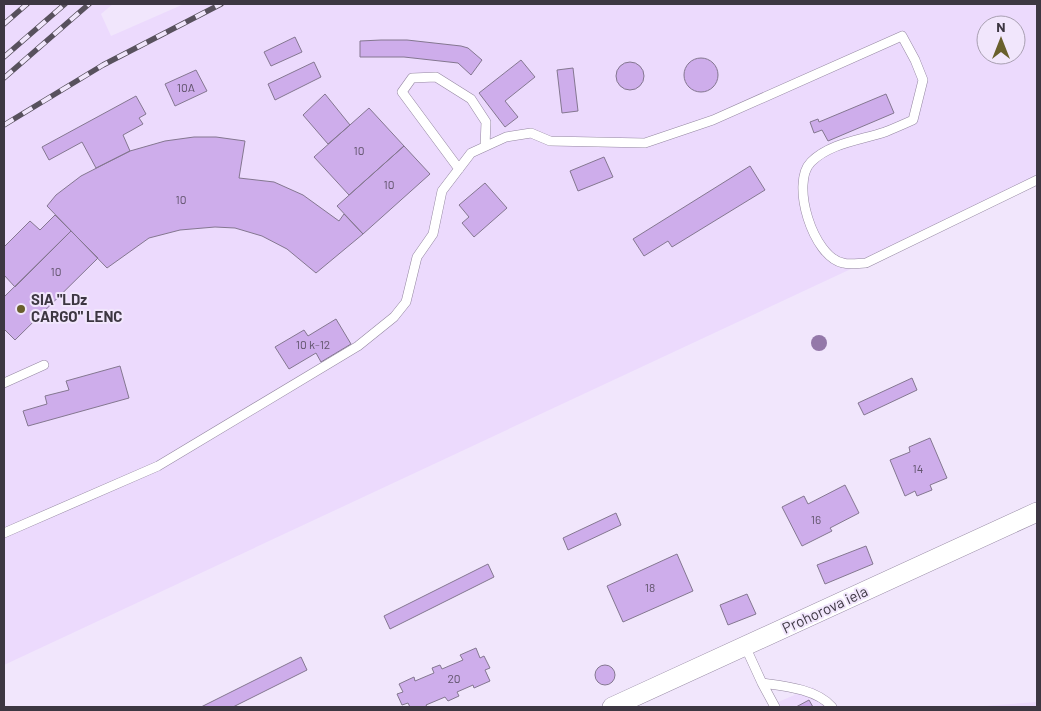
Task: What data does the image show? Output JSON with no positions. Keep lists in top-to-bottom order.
{
  "streets": {
    "street": ["Prohorova iela"]
  },
  "places": ["SIA \"LDz CARGO\" LENC"],
  "house_numbers": [
    "10A",
    "10",
    "10",
    "10",
    "10",
    "10 k-12",
    "14",
    "16",
    "18",
    "20"
  ],
  "north": "top"
}
